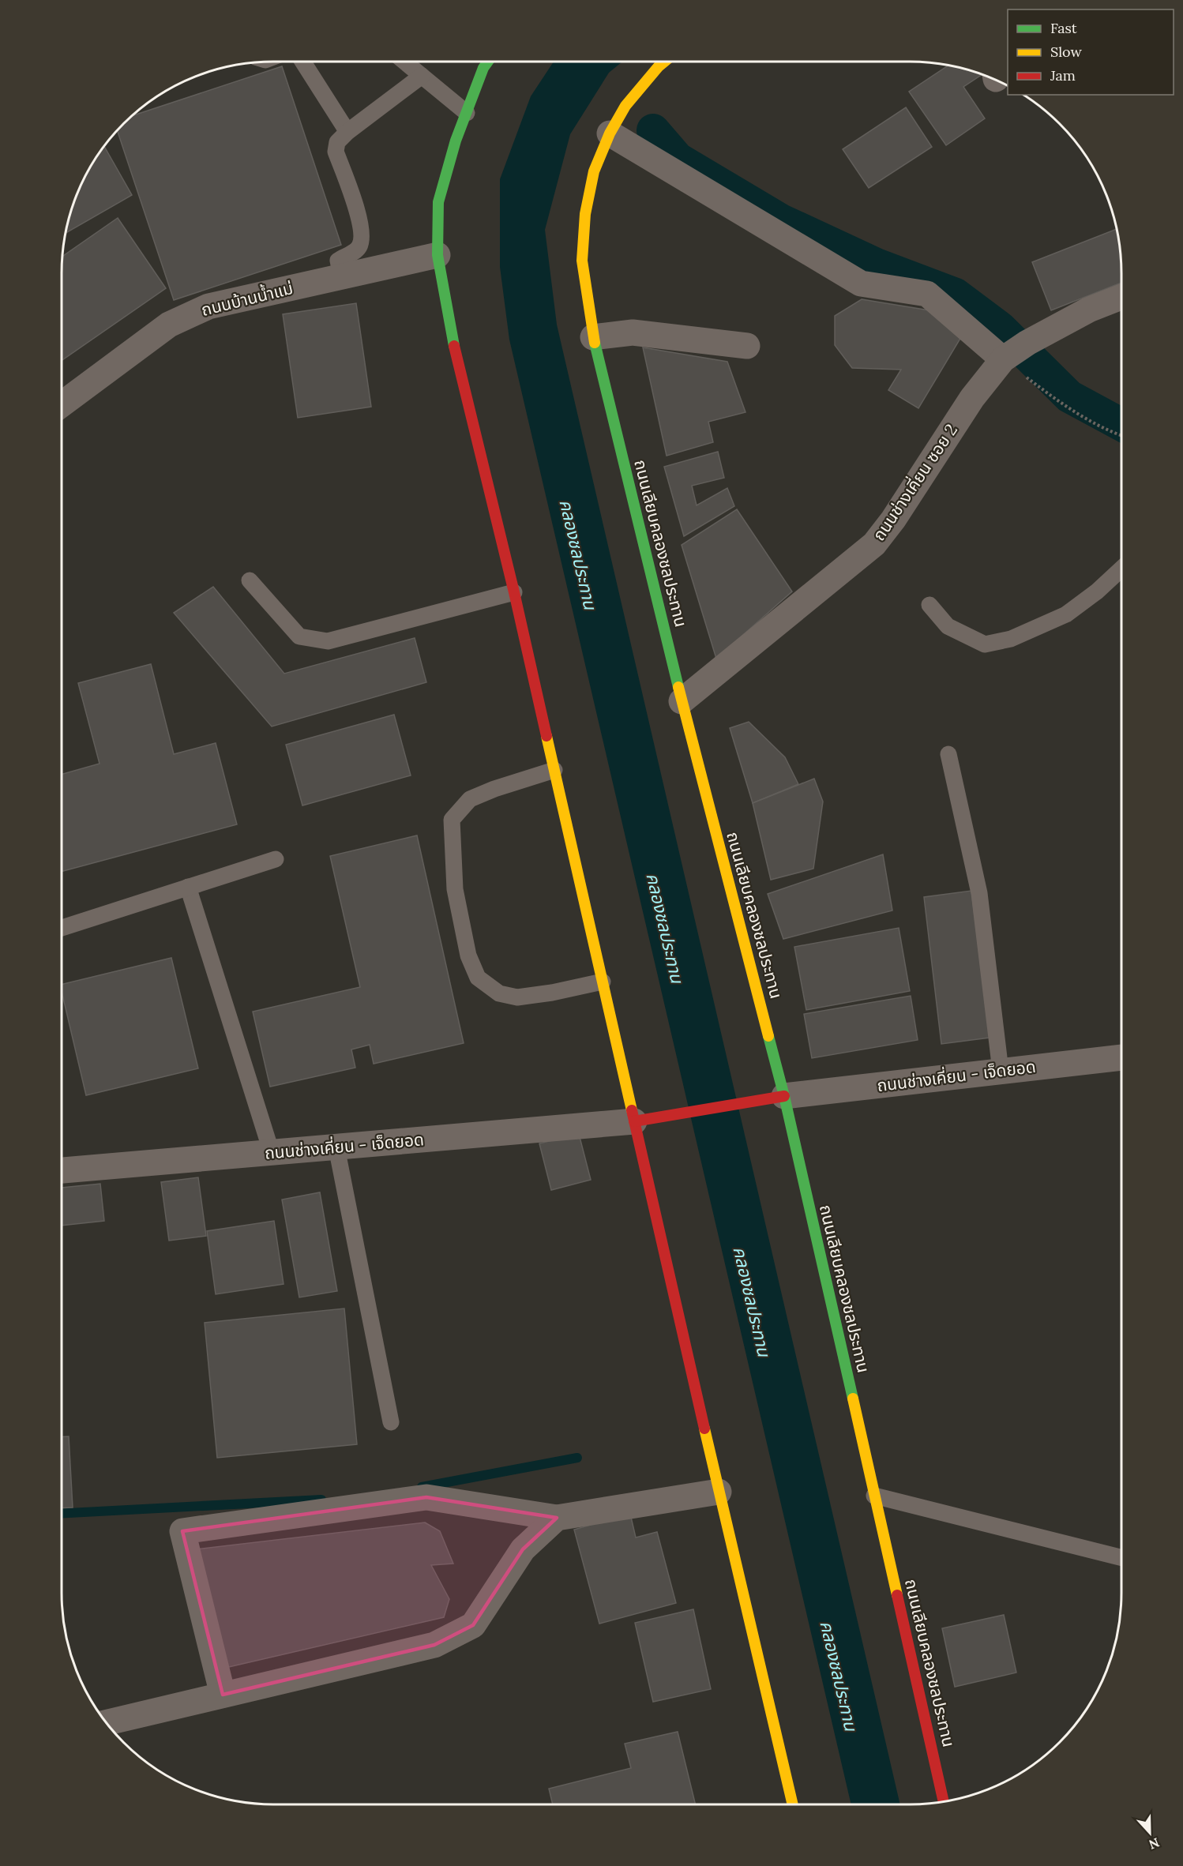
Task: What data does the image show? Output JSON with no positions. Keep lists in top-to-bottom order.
{
  "streets": {
    "main road": ["ถนนเลียบคลองชลประทาน"],
    "street": ["ถนนบ้านน้ำแม่", "ถนนช่างเคี่ยน ซอย 2", "ถนนช่างเคี่ยน - เจ็ดยอด"]
  },
  "crossings": [
    ["ถนนช่างเคี่ยน ซอย 2", "ถนนเลียบคลองชลประทาน"],
    ["ถนนเลียบคลองชลประทาน", "ถนนช่างเคี่ยน - เจ็ดยอด"]
  ],
  "water": ["คลองชลประทาน"],
  "legend": ["Fast", "Slow", "Jam"],
  "north": "bottom"
}
